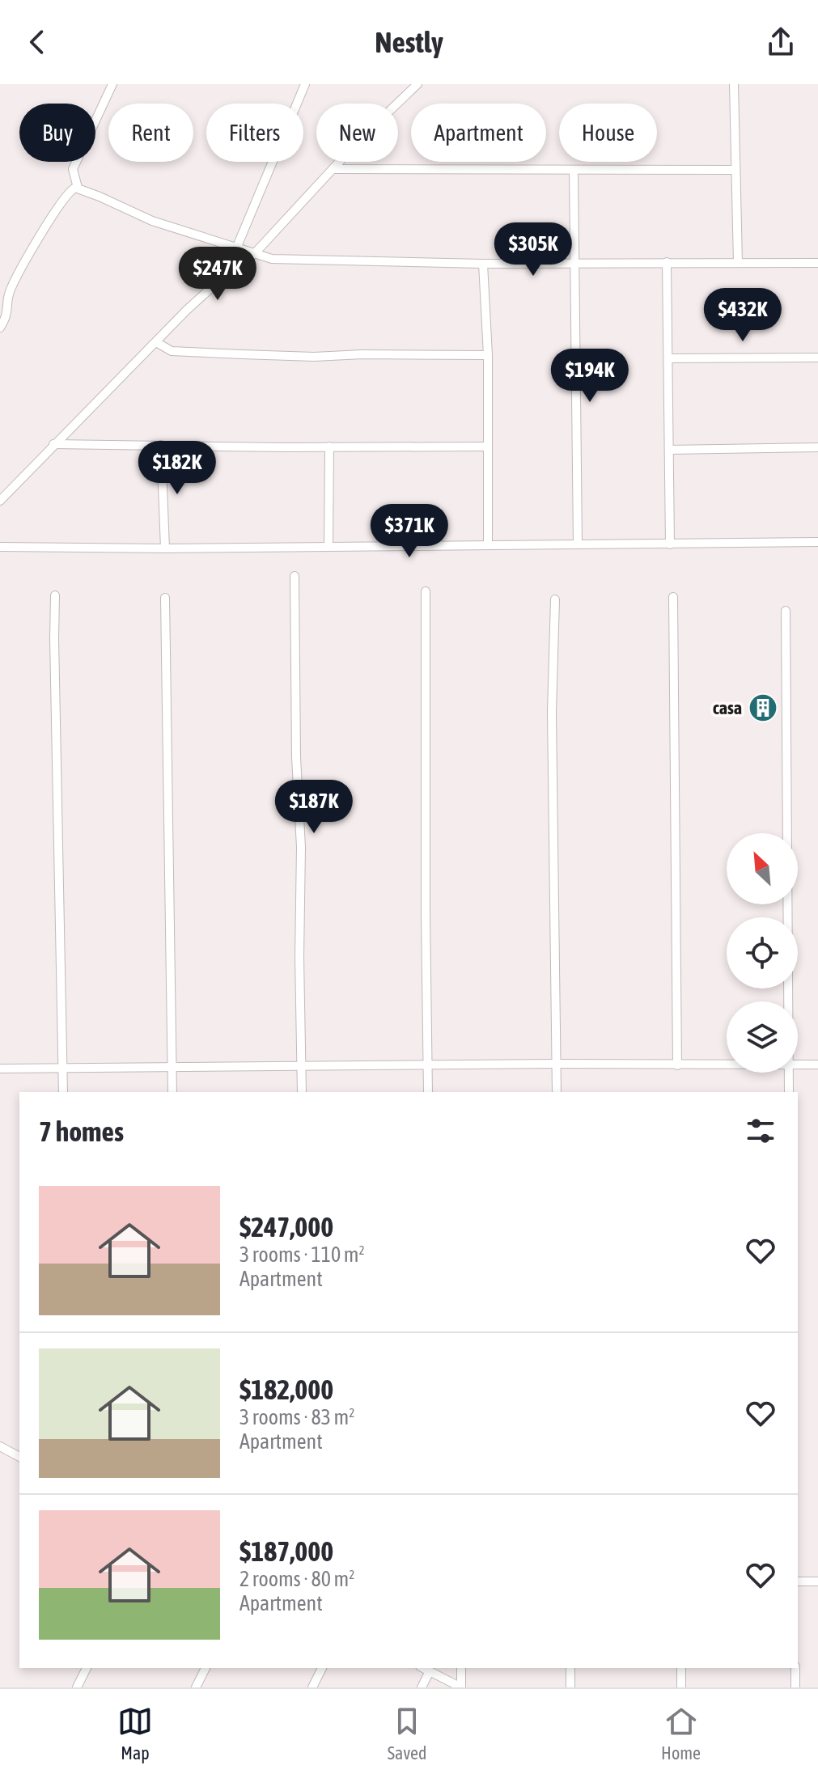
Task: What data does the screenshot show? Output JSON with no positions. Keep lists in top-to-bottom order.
{
  "places": {
    "building": ["casa"]
  },
  "north": "top left",
  "page": {
    "header": "Nestly",
    "chip": [
      "Buy",
      "Rent",
      "Filters",
      "New",
      "Apartment",
      "House"
    ],
    "price": [
      "$305K",
      "$247K",
      "$432K",
      "$194K",
      "$182K",
      "$371K",
      "$187K"
    ],
    "heading": "7 homes",
    "list": [
      {
        "name": "$247,000",
        "note": "3 rooms · 110 m² · Apartment"
      },
      {
        "name": "$182,000",
        "note": "3 rooms · 83 m² · Apartment"
      },
      {
        "name": "$187,000",
        "note": "2 rooms · 80 m² · Apartment"
      }
    ],
    "tabs": ["Map", "Saved", "Home"]
  }
}
